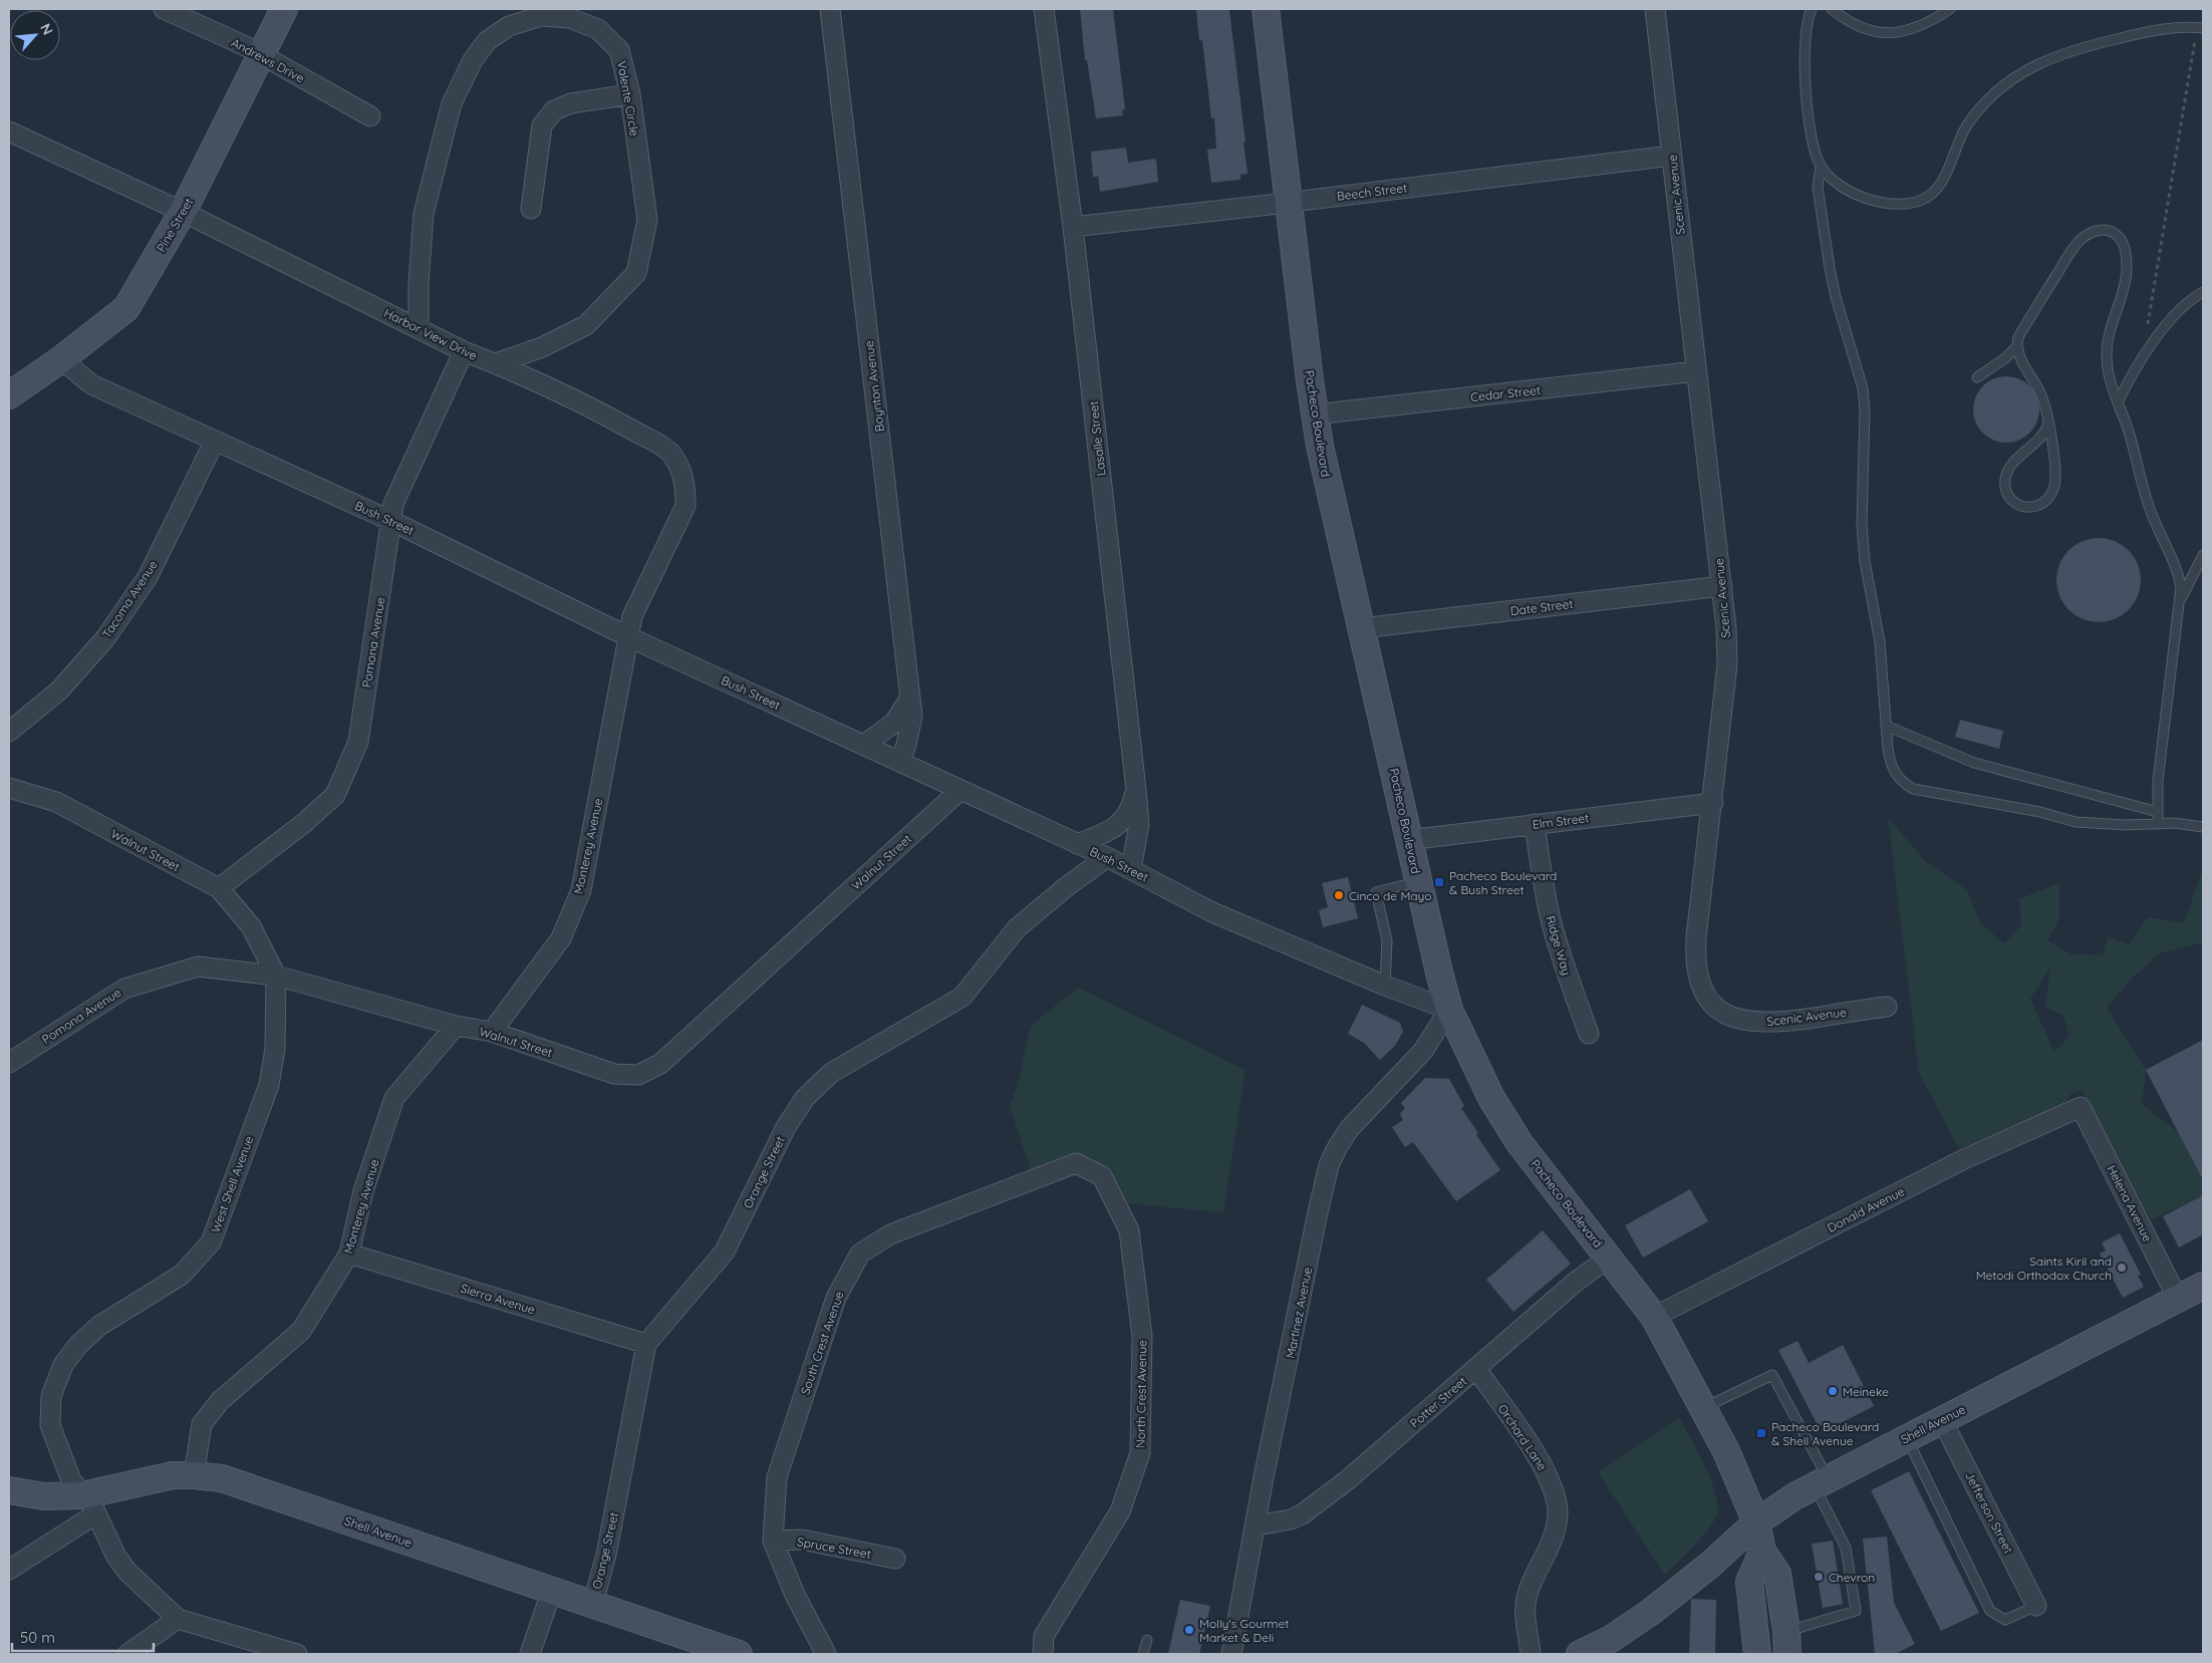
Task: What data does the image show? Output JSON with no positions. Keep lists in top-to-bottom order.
{
  "streets": {
    "street": [
      "Andrews Drive",
      "Valente Circle",
      "Beech Street",
      "Scenic Avenue",
      "Pine Street",
      "Harbor View Drive",
      "Boynton Avenue",
      "Cedar Street",
      "Pacheco Boulevard",
      "Lasalle Street",
      "Bush Street",
      "Tacoma Avenue",
      "Date Street",
      "Pomona Avenue",
      "Elm Street",
      "Monterey Avenue",
      "Walnut Street",
      "Ridge Way",
      "Orange Street",
      "West Shell Avenue",
      "Helena Avenue",
      "Donald Avenue",
      "Sierra Avenue",
      "Martinez Avenue",
      "South Crest Avenue",
      "North Crest Avenue",
      "Potter Street",
      "Shell Avenue",
      "Orchard Lane",
      "Jefferson Street",
      "Spruce Street"
    ]
  },
  "crossings": [
    ["Andrews Drive", "Pine Street"],
    ["Valente Circle", "Harbor View Drive"],
    ["Beech Street", "Scenic Avenue"],
    ["Beech Street", "Pacheco Boulevard"],
    ["Beech Street", "Lasalle Street"],
    ["Scenic Avenue", "Cedar Street"],
    ["Scenic Avenue", "Date Street"],
    ["Scenic Avenue", "Elm Street"],
    ["Pine Street", "Harbor View Drive"],
    ["Pine Street", "Bush Street"],
    ["Harbor View Drive", "Bush Street"],
    ["Harbor View Drive", "Pomona Avenue"],
    ["Harbor View Drive", "Monterey Avenue"],
    ["Boynton Avenue", "Bush Street"],
    ["Cedar Street", "Pacheco Boulevard"],
    ["Pacheco Boulevard", "Bush Street"],
    ["Pacheco Boulevard", "Date Street"],
    ["Pacheco Boulevard", "Elm Street"],
    ["Pacheco Boulevard", "Donald Avenue"],
    ["Pacheco Boulevard", "Martinez Avenue"],
    ["Pacheco Boulevard", "Potter Street"],
    ["Pacheco Boulevard", "Shell Avenue"],
    ["Lasalle Street", "Bush Street"],
    ["Bush Street", "Tacoma Avenue"],
    ["Bush Street", "Pomona Avenue"],
    ["Bush Street", "Monterey Avenue"],
    ["Bush Street", "Walnut Street"],
    ["Bush Street", "Orange Street"],
    ["Bush Street", "Martinez Avenue"],
    ["Pomona Avenue", "Walnut Street"],
    ["Pomona Avenue", "West Shell Avenue"],
    ["Elm Street", "Ridge Way"],
    ["Monterey Avenue", "Walnut Street"],
    ["Monterey Avenue", "Sierra Avenue"],
    ["Monterey Avenue", "Shell Avenue"],
    ["Walnut Street", "West Shell Avenue"],
    ["Orange Street", "Sierra Avenue"],
    ["Orange Street", "Shell Avenue"],
    ["West Shell Avenue", "Shell Avenue"],
    ["Helena Avenue", "Donald Avenue"],
    ["Helena Avenue", "Shell Avenue"],
    ["Martinez Avenue", "Potter Street"],
    ["South Crest Avenue", "North Crest Avenue"],
    ["South Crest Avenue", "Spruce Street"],
    ["Potter Street", "Orchard Lane"],
    ["Shell Avenue", "Jefferson Street"]
  ],
  "places": {
    "transit": ["Pacheco Boulevard & Bush Street", "Pacheco Boulevard & Shell Avenue"],
    "other": [
      "Cinco de Mayo",
      "Saints Kiril and Metodi Orthodox Church",
      "Meineke",
      "Chevron",
      "Molly's Gourmet Market & Deli"
    ]
  },
  "scale_bar": "50 m",
  "north": "top right"
}
